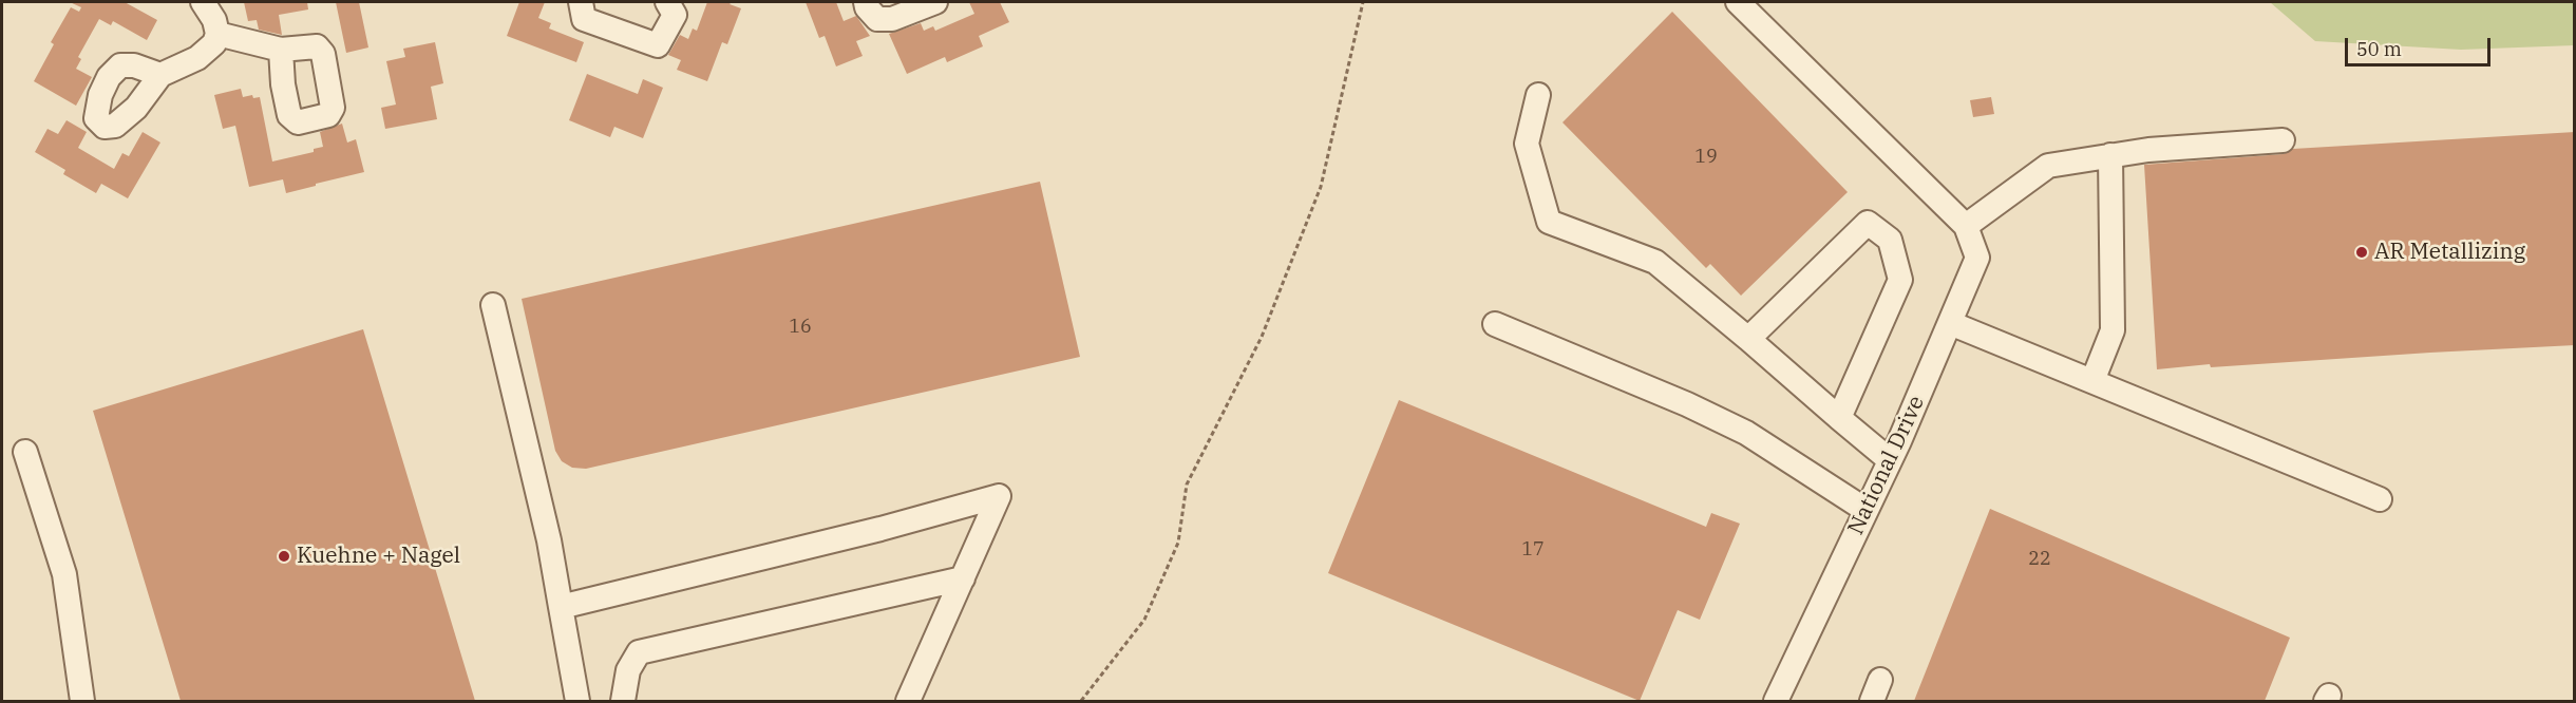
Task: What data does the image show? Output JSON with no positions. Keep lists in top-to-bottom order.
{
  "streets": {
    "street": ["National Drive"]
  },
  "places": ["AR Metallizing", "Kuehne + Nagel"],
  "house_numbers": [
    "19",
    "16",
    "17",
    "22"
  ],
  "scale_bar": "50 m"
}
